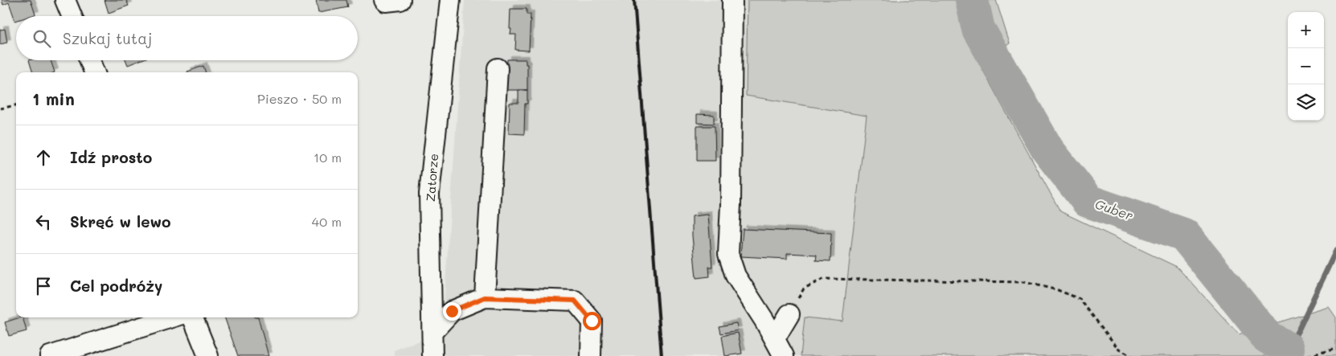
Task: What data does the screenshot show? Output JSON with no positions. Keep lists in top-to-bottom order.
{
  "streets": {
    "street": ["Zatorze"]
  },
  "water": ["Guber"],
  "page": {
    "map_buttons": ["+", "−"],
    "search": "Szukaj tutaj",
    "heading": ["1 min", "Pieszo · 50 m"],
    "list": [
      ["Idź prosto", "10 m"],
      ["Skręć w lewo", "40 m"],
      "Cel podróży"
    ]
  }
}
